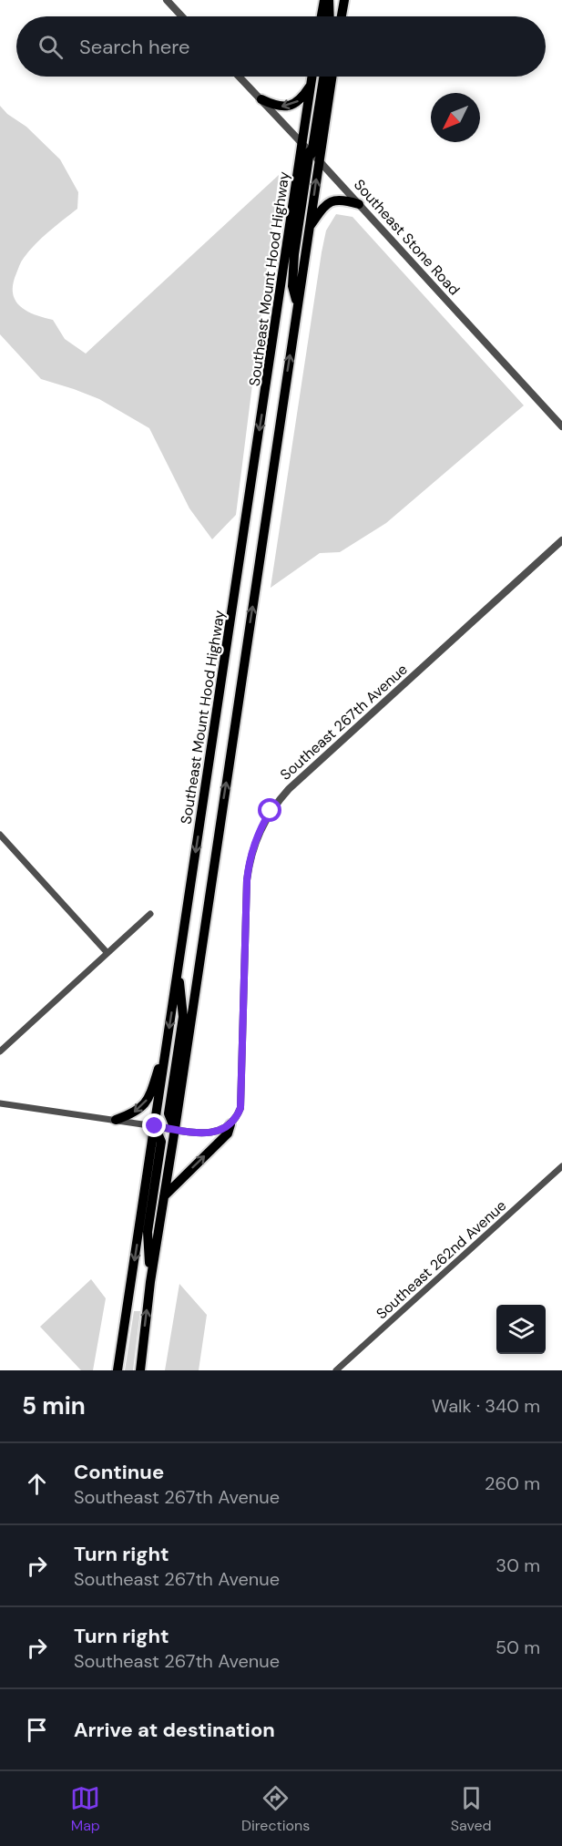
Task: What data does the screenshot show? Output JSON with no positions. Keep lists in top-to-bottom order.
{
  "streets": {
    "highway": ["Southeast Mount Hood Highway"],
    "street": ["Southeast Stone Road", "Southeast 267th Avenue", "Southeast 262nd Avenue"]
  },
  "crossings": [
    ["Southeast Stone Road", "Southeast Mount Hood Highway"]
  ],
  "north": "bottom left",
  "page": {
    "search": "Search here",
    "heading": ["5 min", "Walk · 340 m"],
    "list": [
      ["Continue", "Southeast 267th Avenue", "260 m"],
      ["Turn right", "Southeast 267th Avenue", "30 m"],
      ["Turn right", "Southeast 267th Avenue", "50 m"],
      "Arrive at destination"
    ],
    "nav": ["Map", "Directions", "Saved"]
  }
}
